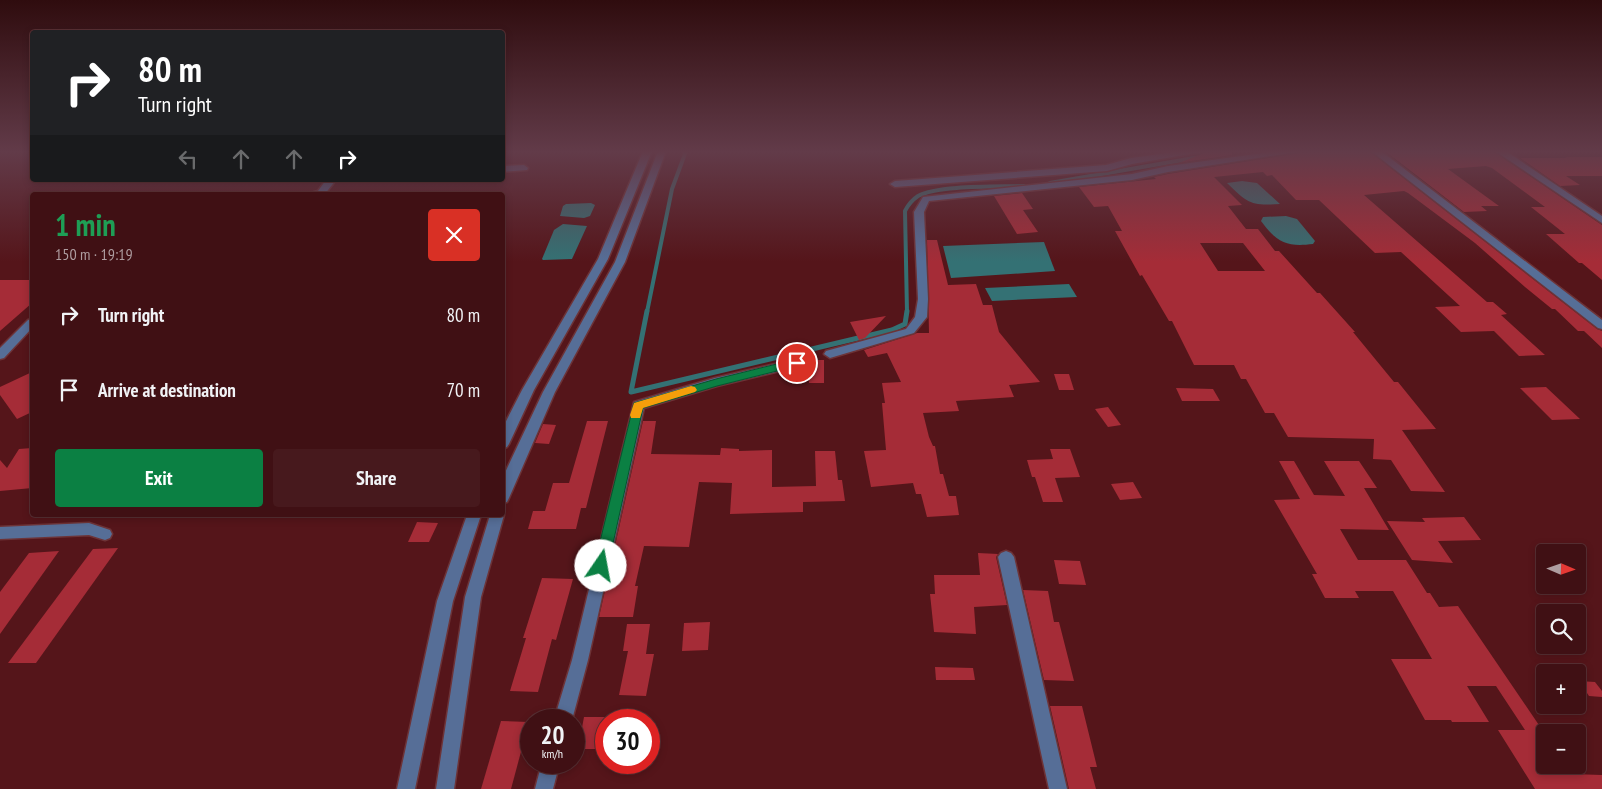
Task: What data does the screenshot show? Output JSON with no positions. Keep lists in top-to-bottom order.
{
  "north": "right",
  "page": {
    "turn": ["80 m", "Turn right"],
    "heading": ["1 min", "150 m · 19:19"],
    "list": [
      {
        "name": "Turn right",
        "value": "80 m"
      },
      {
        "name": "Arrive at destination",
        "value": "70 m"
      }
    ],
    "buttons": ["Exit", "Share"],
    "map_buttons": ["+", "−"],
    "speed": "20 km/h",
    "limit": "30"
  }
}
